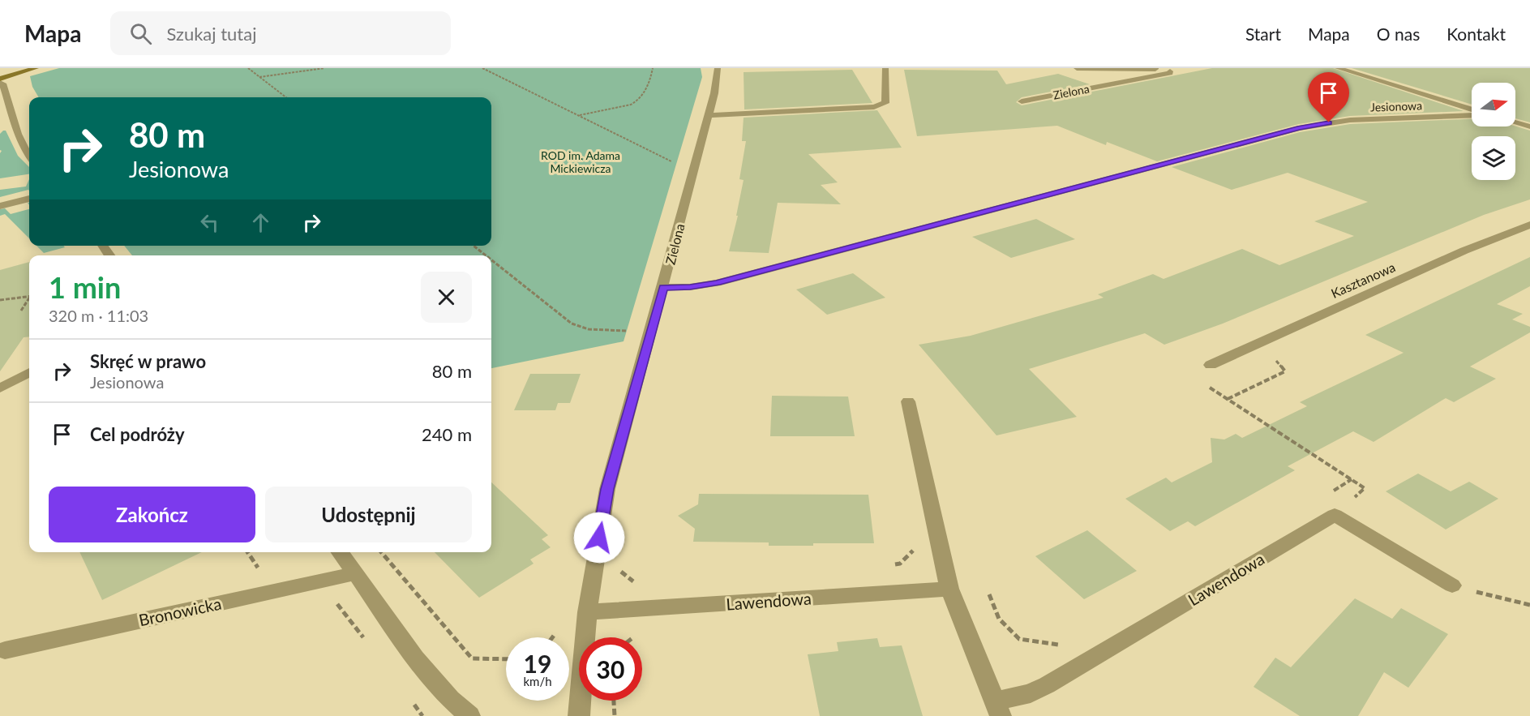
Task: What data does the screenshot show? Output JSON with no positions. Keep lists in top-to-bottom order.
{
  "streets": {
    "street": [
      "Zielona",
      "Jesionowa",
      "Kasztanowa",
      "Lawendowa",
      "Bronowicka"
    ]
  },
  "crossings": [
    ["Zielona", "Jesionowa"],
    ["Zielona", "Lawendowa"]
  ],
  "parks": ["ROD im. Adama Mickiewicza"],
  "north": "right",
  "page": {
    "header": "Mapa",
    "search": "Szukaj tutaj",
    "nav": [
      "Start",
      "Mapa",
      "O nas",
      "Kontakt"
    ],
    "turn": ["80 m", "Jesionowa"],
    "heading": ["1 min", "320 m · 11:03"],
    "list": [
      {
        "name": "Skręć w prawo",
        "note": "Jesionowa",
        "value": "80 m"
      },
      {
        "name": "Cel podróży",
        "value": "240 m"
      }
    ],
    "buttons": ["Zakończ", "Udostępnij"],
    "speed": "19 km/h",
    "limit": "30"
  }
}
